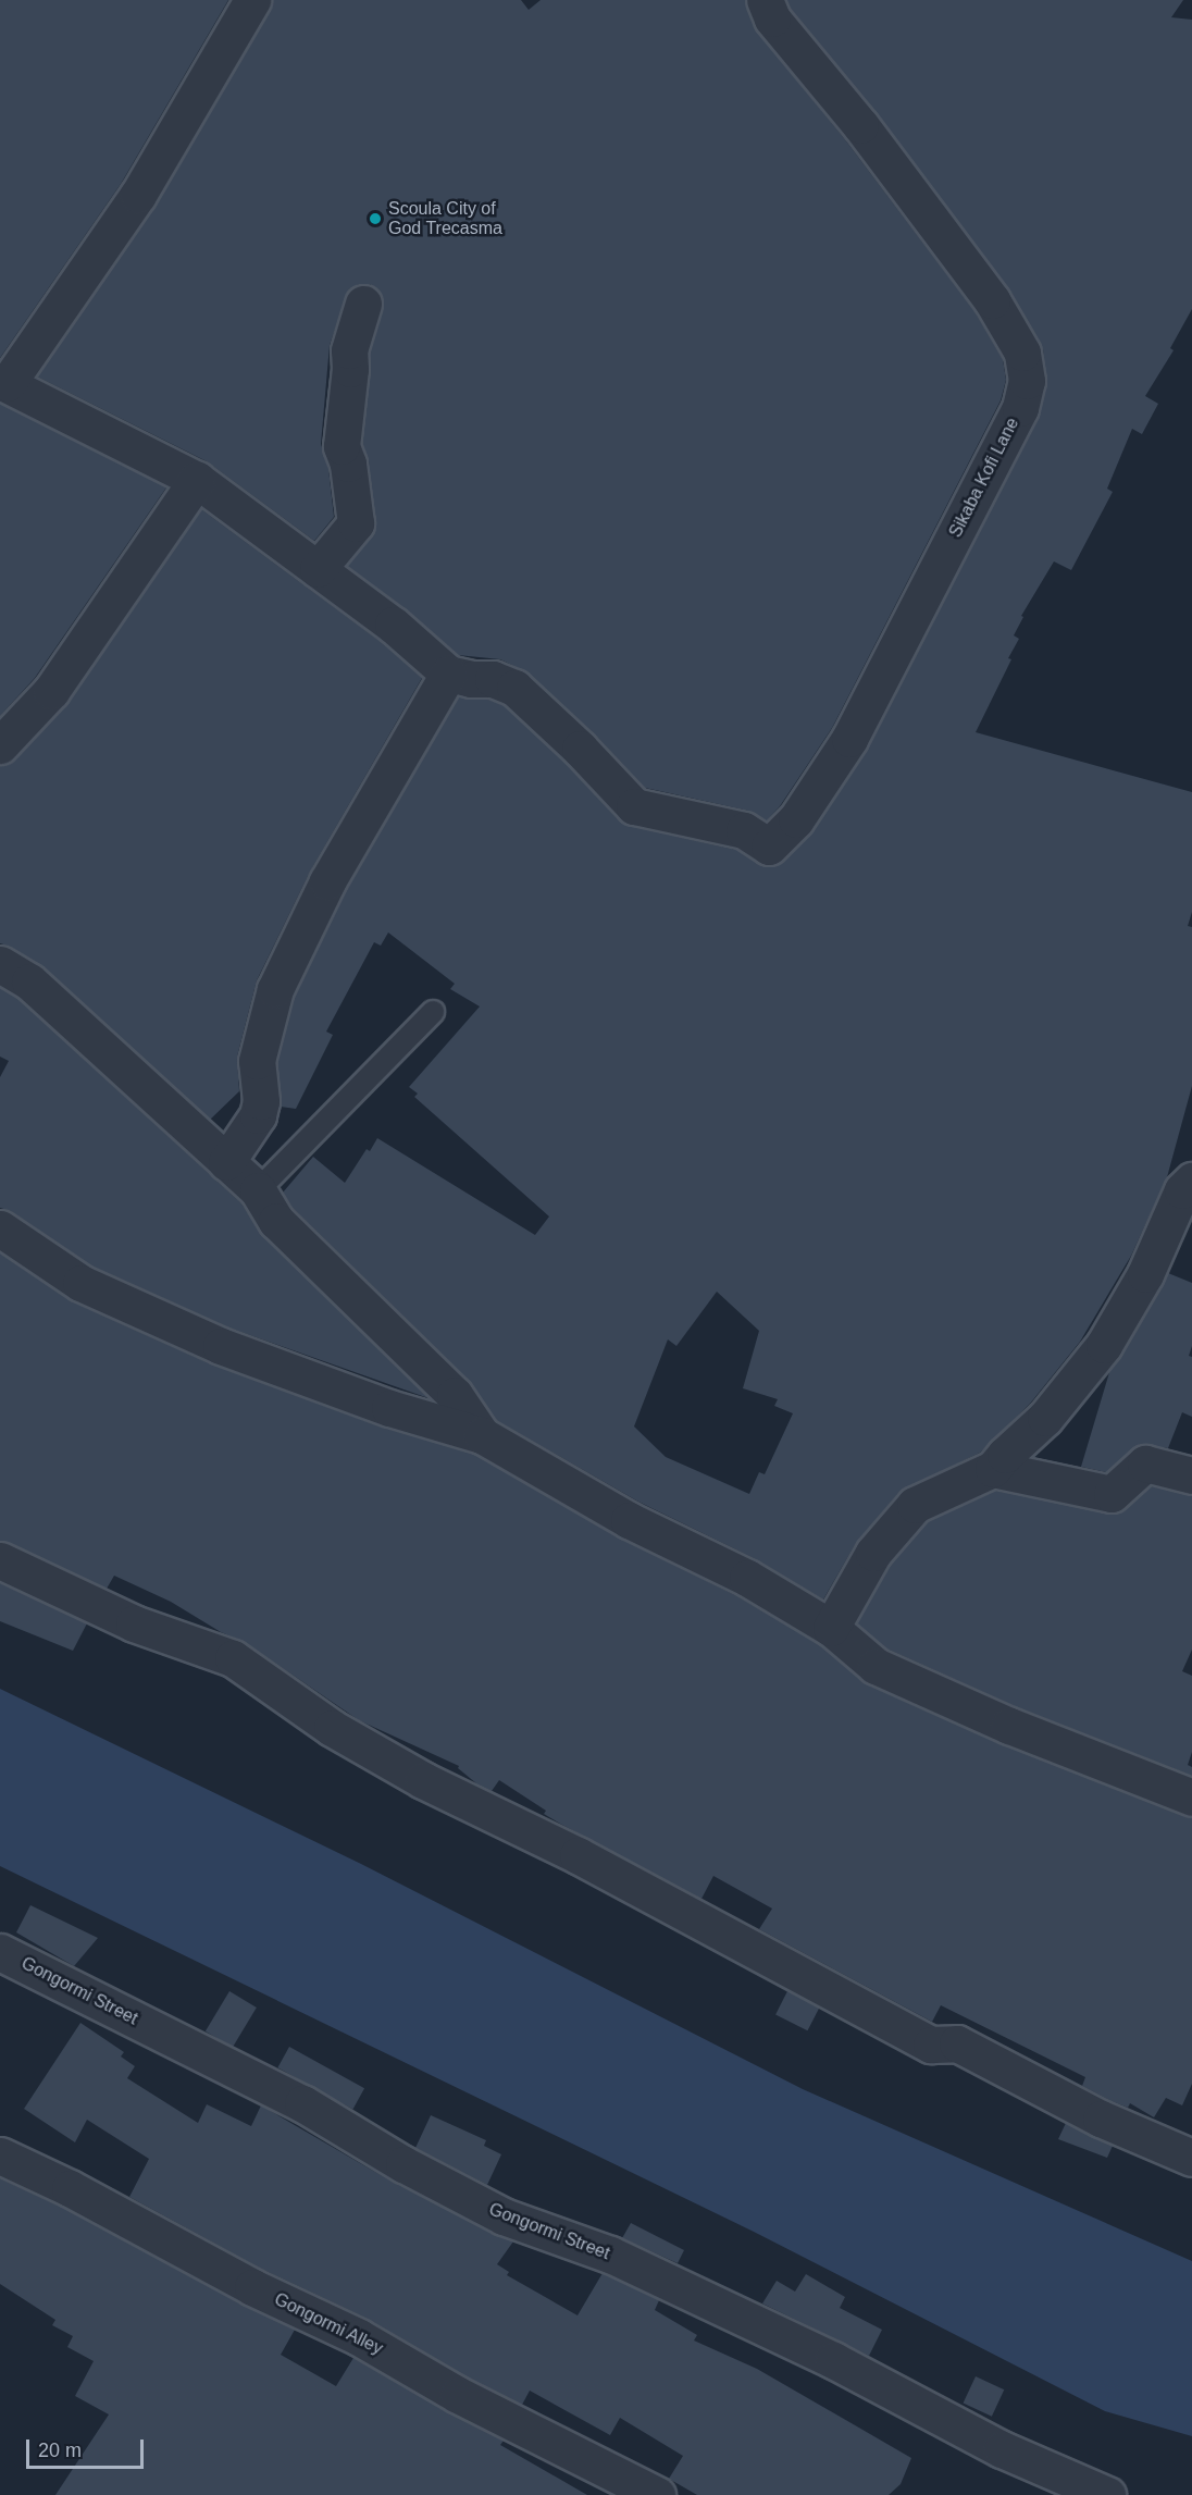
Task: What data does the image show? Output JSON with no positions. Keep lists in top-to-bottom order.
{
  "streets": {
    "street": ["Sikaba Kofi Lane", "Gongormi Street", "Gongormi Alley"]
  },
  "places": ["Scoula City of God Trecasma"],
  "scale_bar": "20 m"
}
